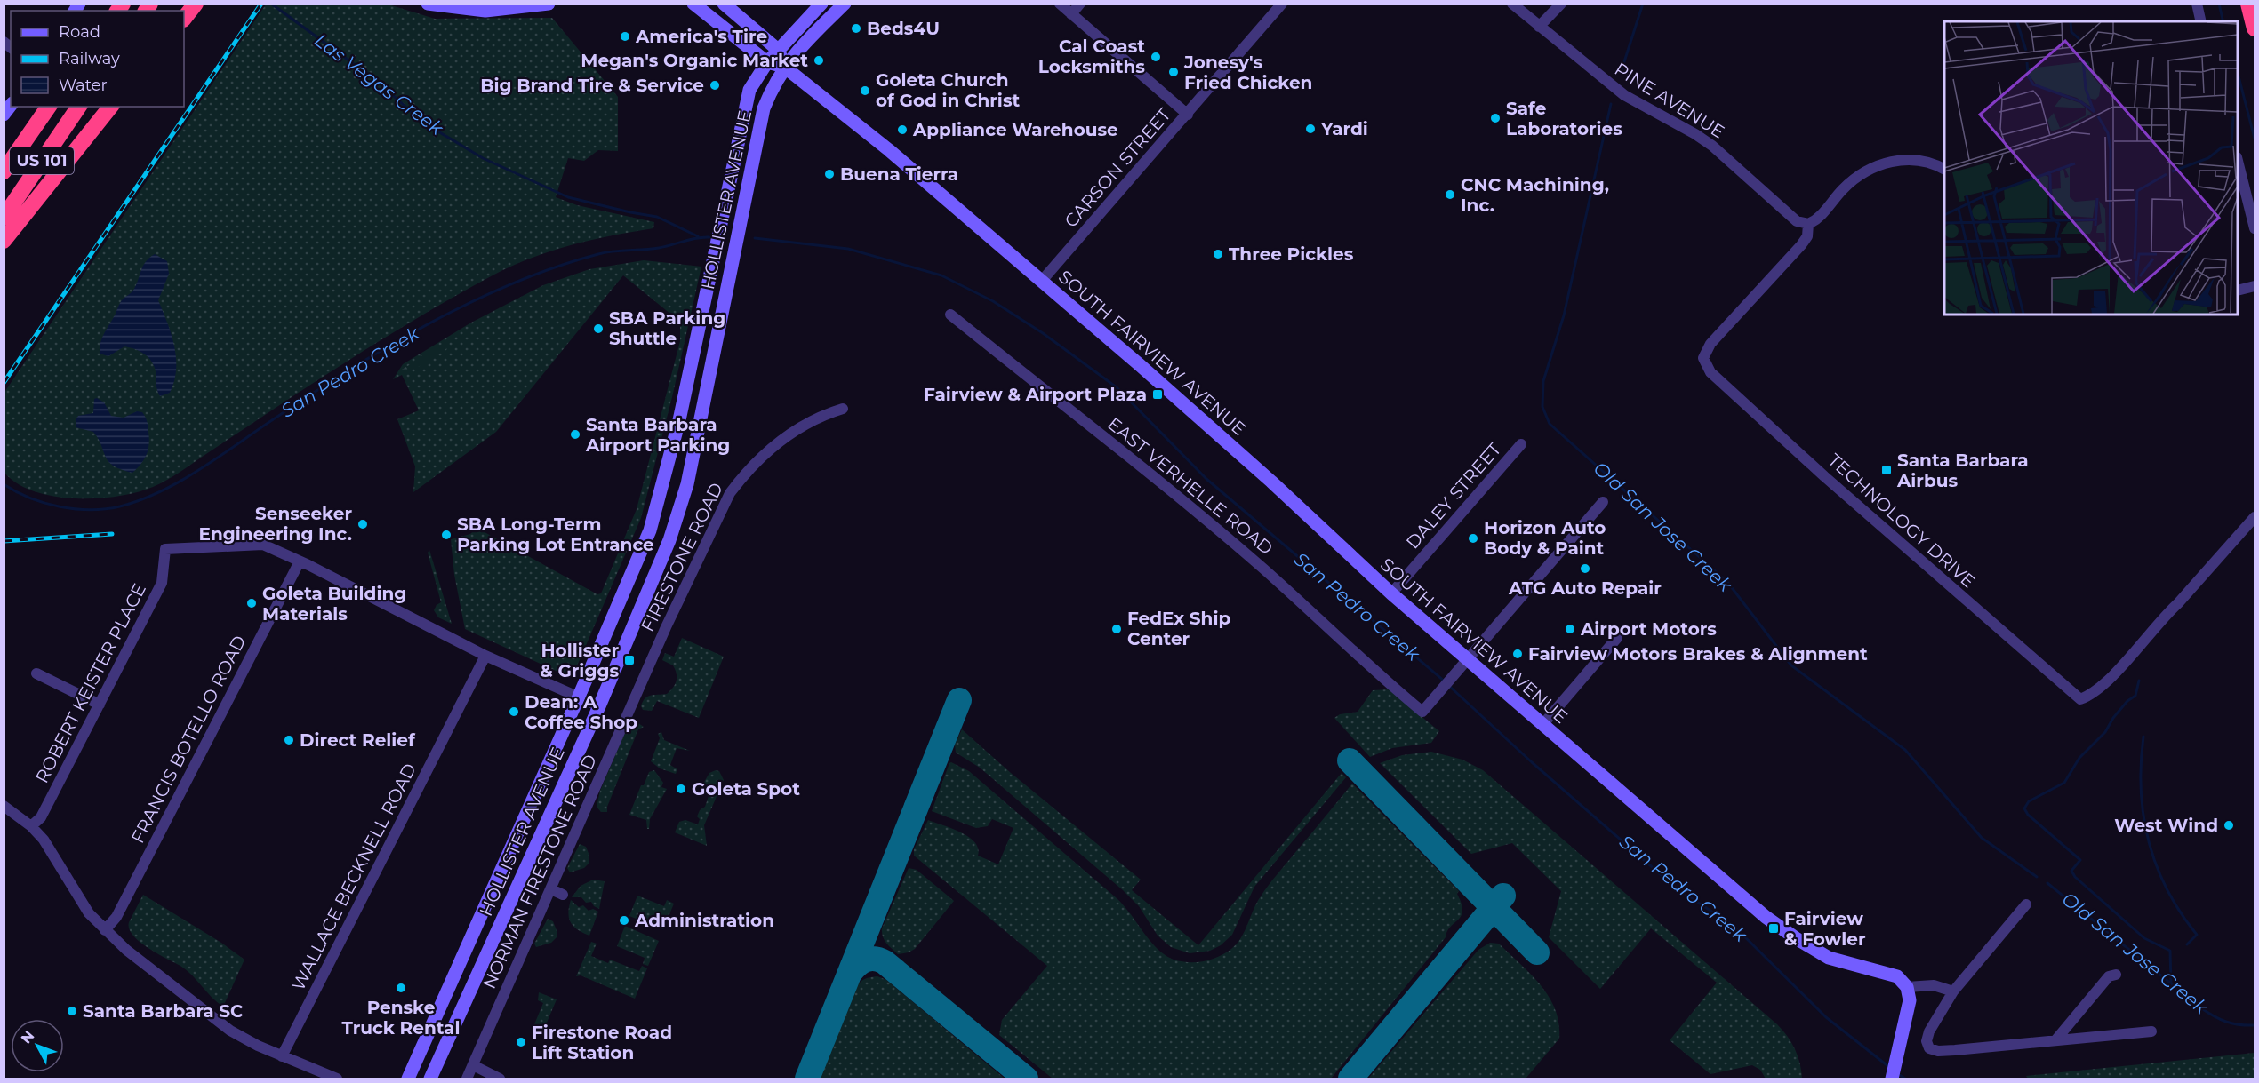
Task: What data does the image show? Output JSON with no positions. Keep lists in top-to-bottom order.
{
  "streets": {
    "highway": ["US 101"],
    "main road": ["HOLLISTER AVENUE", "SOUTH FAIRVIEW AVENUE"],
    "street": [
      "PINE AVENUE",
      "CARSON STREET",
      "EAST VERHELLE ROAD",
      "DALEY STREET",
      "TECHNOLOGY DRIVE",
      "FIRESTONE ROAD",
      "ROBERT KEISTER PLACE",
      "FRANCIS BOTELLO ROAD",
      "NORMAN FIRESTONE ROAD",
      "WALLACE BECKNELL ROAD"
    ]
  },
  "crossings": [
    ["PINE AVENUE", "TECHNOLOGY DRIVE"],
    ["CARSON STREET", "SOUTH FAIRVIEW AVENUE"],
    ["HOLLISTER AVENUE", "SOUTH FAIRVIEW AVENUE"],
    ["SOUTH FAIRVIEW AVENUE", "EAST VERHELLE ROAD"],
    ["SOUTH FAIRVIEW AVENUE", "DALEY STREET"],
    ["FIRESTONE ROAD", "NORMAN FIRESTONE ROAD"],
    ["ROBERT KEISTER PLACE", "FRANCIS BOTELLO ROAD"]
  ],
  "water": ["Las Vegas Creek", "San Pedro Creek", "Old San Jose Creek"],
  "places": {
    "other": [
      "Beds4U",
      "America's Tire",
      "Cal Coast Locksmiths",
      "Megan's Organic Market",
      "Jonesy's Fried Chicken",
      "Big Brand Tire & Service",
      "Goleta Church of God in Christ",
      "Safe Laboratories",
      "Yardi",
      "Appliance Warehouse",
      "Buena Tierra",
      "CNC Machining, Inc.",
      "Three Pickles",
      "SBA Parking Shuttle",
      "Santa Barbara Airport Parking",
      "Senseeker Engineering Inc.",
      "SBA Long-Term Parking Lot Entrance",
      "Horizon Auto Body & Paint",
      "ATG Auto Repair",
      "Goleta Building Materials",
      "FedEx Ship Center",
      "Airport Motors",
      "Fairview Motors Brakes & Alignment",
      "Dean: A Coffee Shop",
      "Direct Relief",
      "Goleta Spot",
      "West Wind",
      "Administration",
      "Penske Truck Rental",
      "Santa Barbara SC",
      "Firestone Road Lift Station"
    ],
    "transit": [
      "Fairview & Airport Plaza",
      "Santa Barbara Airbus",
      "Hollister & Griggs",
      "Fairview & Fowler"
    ]
  },
  "legend": ["Road", "Railway", "Water"],
  "north": "top left"
}
